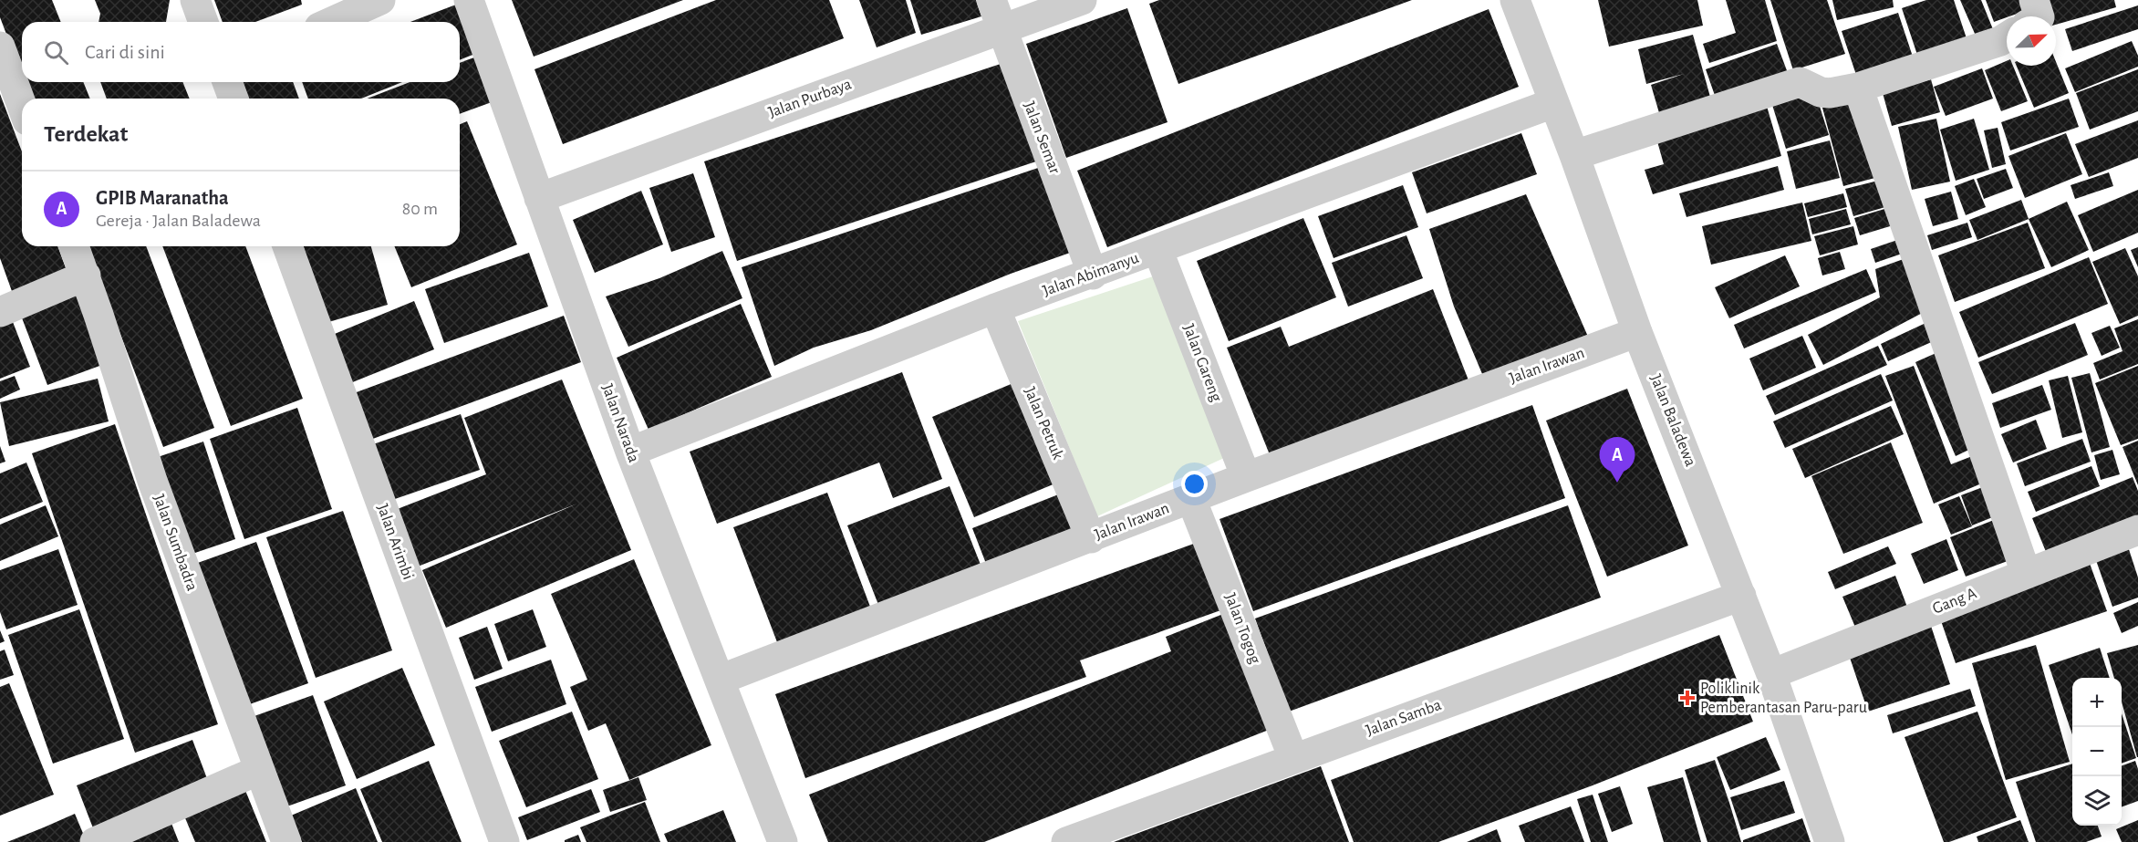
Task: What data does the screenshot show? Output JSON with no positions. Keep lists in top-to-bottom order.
{
  "streets": {
    "street": [
      "Jalan Purbaya",
      "Jalan Semar",
      "Jalan Abimanyu",
      "Jalan Gareng",
      "Jalan Irawan",
      "Jalan Baladewa",
      "Jalan Narada",
      "Jalan Petruk",
      "Jalan Arimbi",
      "Jalan Sumbadra",
      "Gang A",
      "Jalan Togog",
      "Jalan Samba"
    ]
  },
  "crossings": [
    ["Jalan Purbaya", "Jalan Semar"],
    ["Jalan Purbaya", "Jalan Narada"],
    ["Jalan Semar", "Jalan Abimanyu"],
    ["Jalan Abimanyu", "Jalan Gareng"],
    ["Jalan Abimanyu", "Jalan Baladewa"],
    ["Jalan Abimanyu", "Jalan Narada"],
    ["Jalan Abimanyu", "Jalan Petruk"],
    ["Jalan Gareng", "Jalan Irawan"],
    ["Jalan Irawan", "Jalan Baladewa"],
    ["Jalan Irawan", "Jalan Narada"],
    ["Jalan Irawan", "Jalan Petruk"],
    ["Jalan Irawan", "Jalan Togog"],
    ["Jalan Baladewa", "Gang A"],
    ["Jalan Baladewa", "Jalan Samba"],
    ["Jalan Togog", "Jalan Samba"]
  ],
  "places": {
    "health": ["Poliklinik Pemberantasan Paru-paru"]
  },
  "north": "top right",
  "page": {
    "search": "Cari di sini",
    "heading": "Terdekat",
    "list": [
      {
        "mark": "A",
        "name": "GPIB Maranatha",
        "note": "Gereja · Jalan Baladewa",
        "value": "80 m"
      }
    ],
    "pins": "A",
    "map_buttons": ["+", "−"]
  }
}
